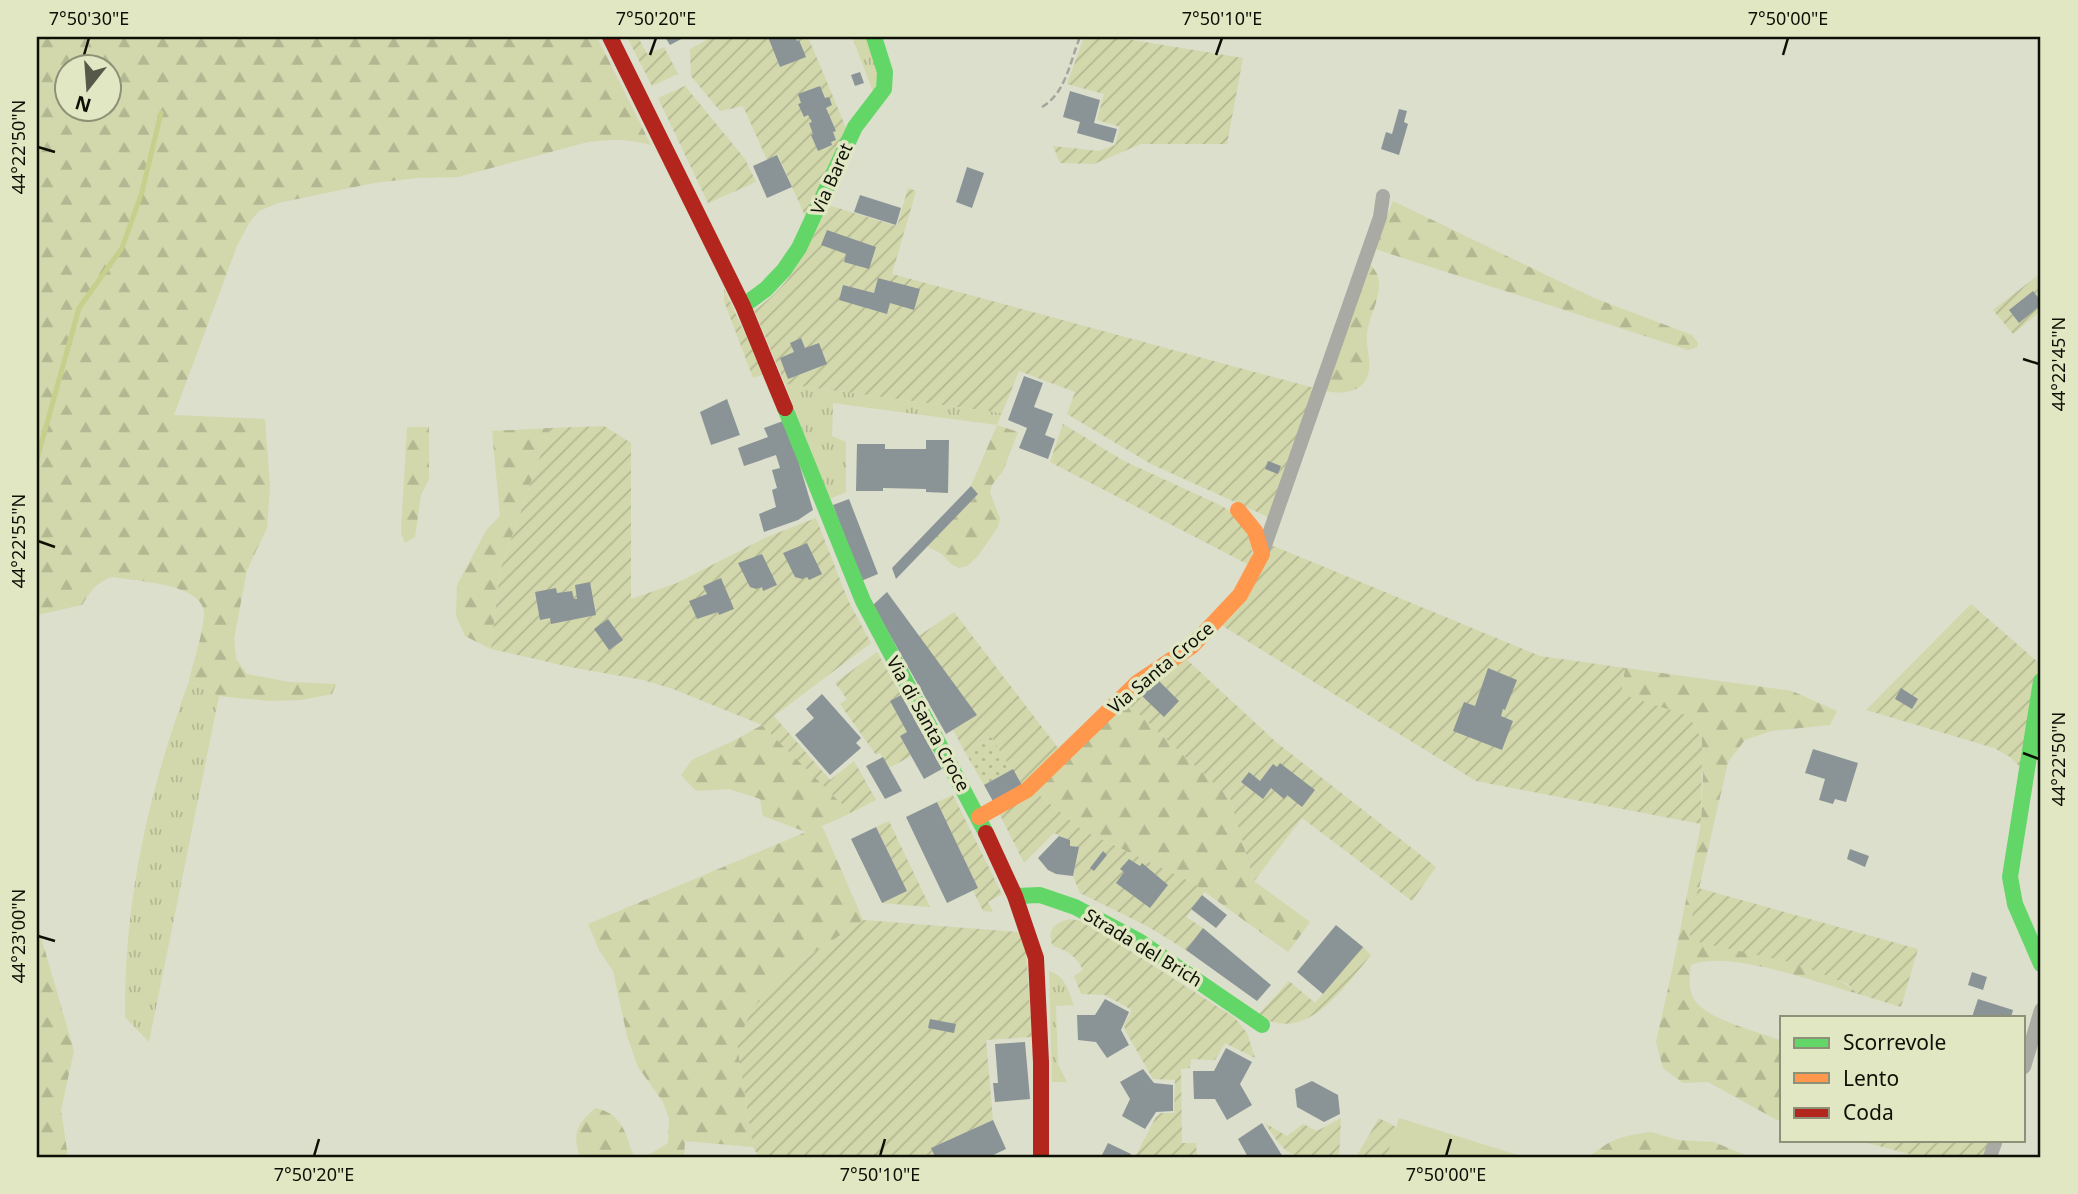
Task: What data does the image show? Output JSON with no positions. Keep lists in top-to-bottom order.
{
  "streets": {
    "street": [
      "Via Baret",
      "Via Santa Croce",
      "Via di Santa Croce",
      "Strada del Brich"
    ]
  },
  "crossings": [
    ["Via Baret", "Via di Santa Croce"],
    ["Via Santa Croce", "Via di Santa Croce"],
    ["Via di Santa Croce", "Strada del Brich"]
  ],
  "legend": ["Scorrevole", "Lento", "Coda"],
  "north": "bottom",
  "coordinates": [
    "7°50'30\"E",
    "7°50'20\"E",
    "7°50'10\"E",
    "7°50'00\"E",
    "44°22'50\"N",
    "44°22'45\"N",
    "44°22'55\"N",
    "44°23'00\"N"
  ]
}
